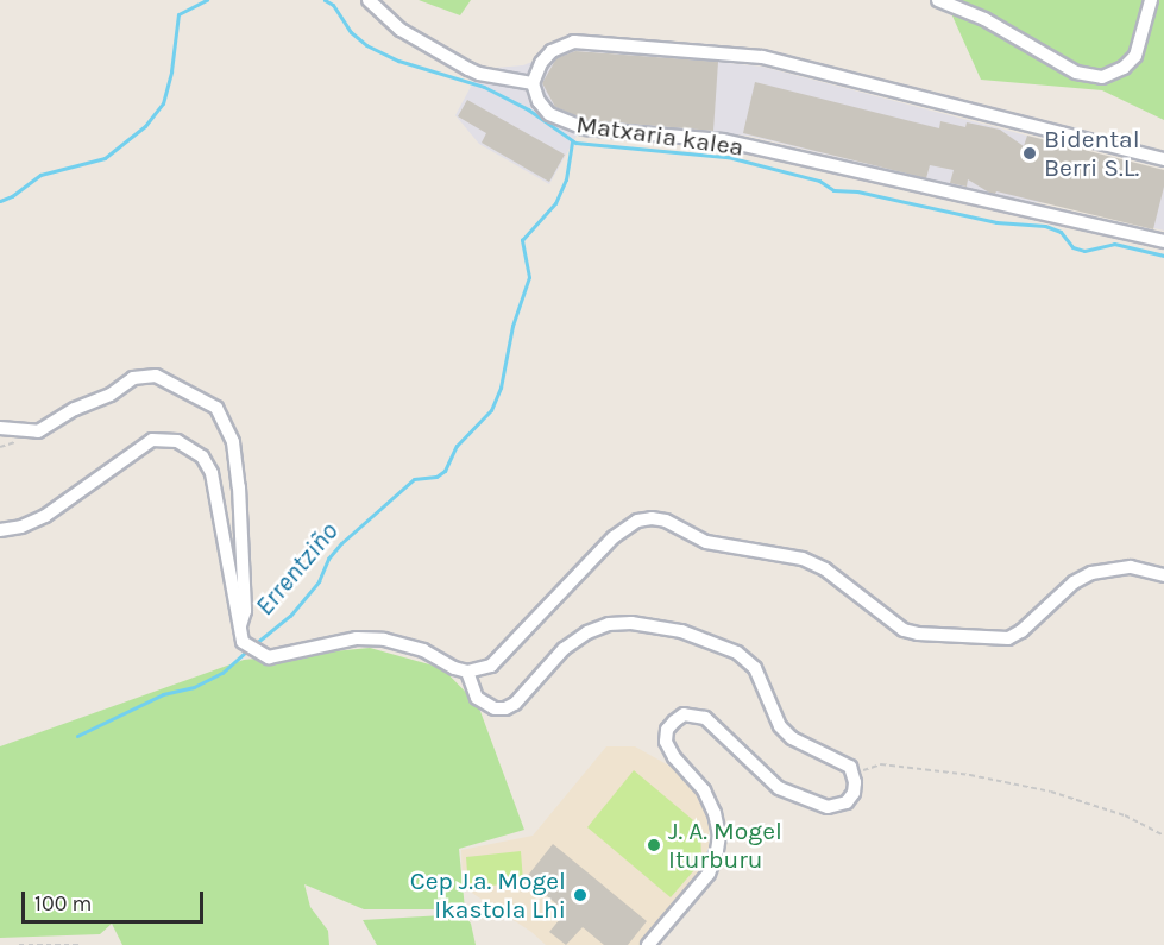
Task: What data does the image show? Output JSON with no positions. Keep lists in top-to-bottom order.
{
  "streets": {
    "street": ["Matxaria kalea"]
  },
  "water": ["Errentziño"],
  "places": ["Bidental Berri S.L.", "J. A. Mogel Iturburu", "Cep J.a. Mogel Ikastola Lhi"],
  "scale_bar": "100 m"
}
